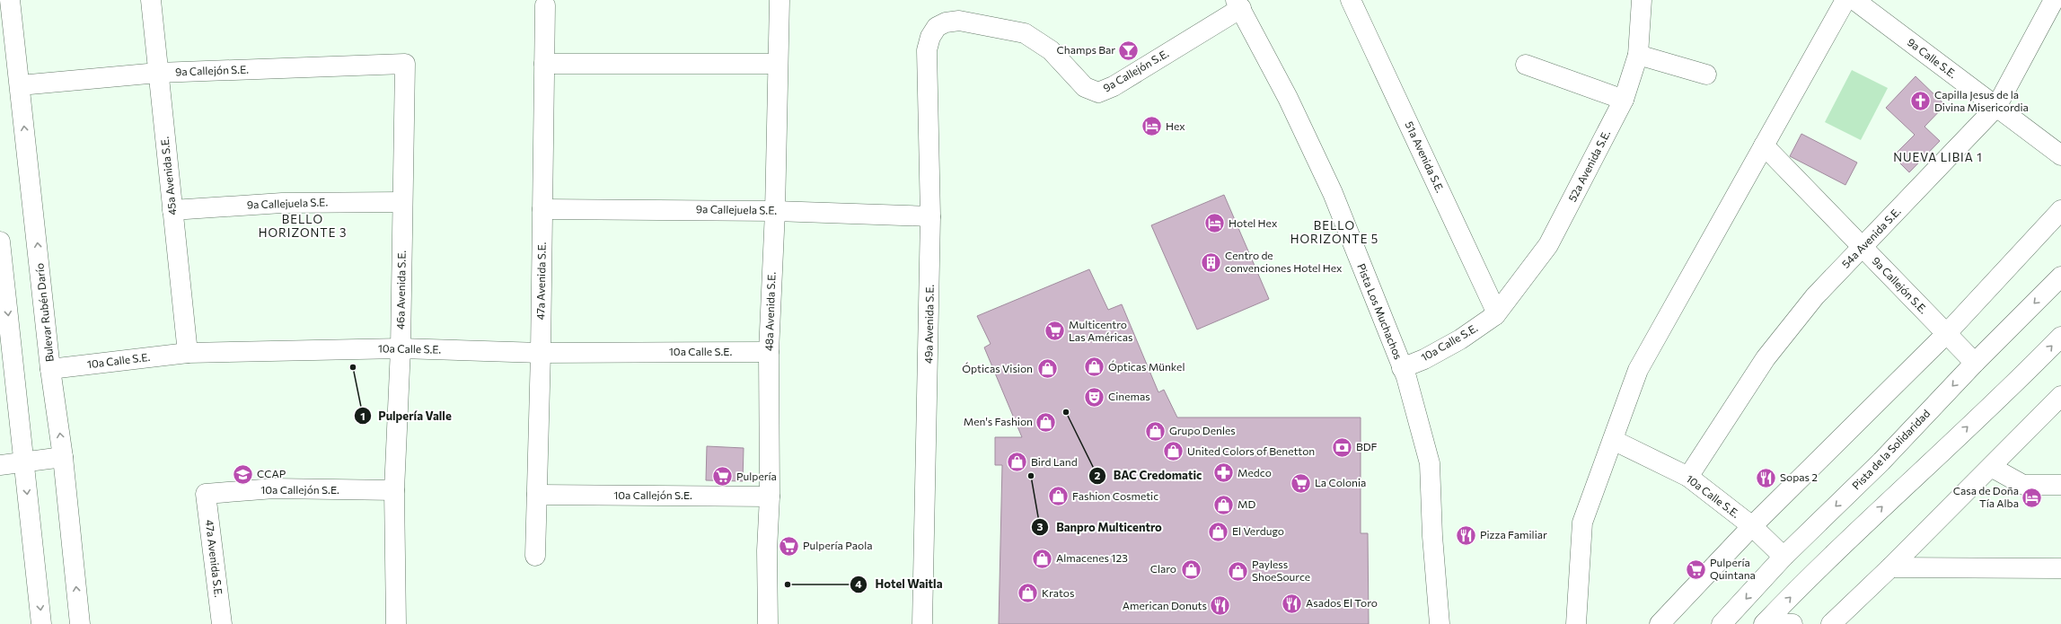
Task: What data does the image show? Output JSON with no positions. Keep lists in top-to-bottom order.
{
  "streets": {
    "street": [
      "9a Calle S.E.",
      "9a Callejón S.E.",
      "51a Avenida S.E.",
      "52a Avenida S.E.",
      "45a Avenida S.E.",
      "9a Callejuela S.E.",
      "54a Avenida S.E.",
      "47a Avenida S.E.",
      "46a Avenida S.E.",
      "48a Avenida S.E.",
      "Pista Los Muchachos",
      "Bulevar Rubén Darío",
      "49a Avenida S.E.",
      "10a Calle S.E.",
      "Pista de la Solidaridad",
      "10a Callejón S.E."
    ]
  },
  "crossings": [
    ["9a Calle S.E.", "54a Avenida S.E."],
    ["9a Callejón S.E.", "45a Avenida S.E."],
    ["9a Callejón S.E.", "54a Avenida S.E."],
    ["9a Callejón S.E.", "46a Avenida S.E."],
    ["9a Callejón S.E.", "Pista Los Muchachos"],
    ["9a Callejón S.E.", "Bulevar Rubén Darío"],
    ["9a Callejón S.E.", "49a Avenida S.E."],
    ["9a Callejón S.E.", "Pista de la Solidaridad"],
    ["51a Avenida S.E.", "52a Avenida S.E."],
    ["51a Avenida S.E.", "10a Calle S.E."],
    ["52a Avenida S.E.", "10a Calle S.E."],
    ["45a Avenida S.E.", "9a Callejuela S.E."],
    ["45a Avenida S.E.", "10a Calle S.E."],
    ["9a Callejuela S.E.", "47a Avenida S.E."],
    ["9a Callejuela S.E.", "46a Avenida S.E."],
    ["9a Callejuela S.E.", "48a Avenida S.E."],
    ["9a Callejuela S.E.", "49a Avenida S.E."],
    ["54a Avenida S.E.", "10a Calle S.E."],
    ["47a Avenida S.E.", "10a Calle S.E."],
    ["47a Avenida S.E.", "10a Callejón S.E."],
    ["46a Avenida S.E.", "10a Calle S.E."],
    ["46a Avenida S.E.", "10a Callejón S.E."],
    ["48a Avenida S.E.", "10a Calle S.E."],
    ["48a Avenida S.E.", "10a Callejón S.E."],
    ["Pista Los Muchachos", "10a Calle S.E."],
    ["Bulevar Rubén Darío", "10a Calle S.E."],
    ["10a Calle S.E.", "Pista de la Solidaridad"]
  ],
  "districts": ["NUEVA LIBIA 1", "BELLO HORIZONTE 3", "BELLO HORIZONTE 5"],
  "places": {
    "bar": ["Champs Bar"],
    "church": ["Capilla Jesus de la Divina Misericordia"],
    "hotel": ["Hex", "Hotel Hex", "Casa de Doña Tía Alba"],
    "building": ["Centro de convenciones Hotel Hex"],
    "supermarket": [
      "Multicentro Las Américas",
      "Pulpería",
      "La Colonia",
      "Pulpería Paola",
      "Pulpería Quintana"
    ],
    "other": [
      "Pulpería Valle",
      "BAC Credomatic",
      "Banpro Multicentro",
      "Hotel Waitla"
    ],
    "shop": [
      "Ópticas Münkel",
      "Ópticas Vision",
      "Men's Fashion",
      "Grupo Denles",
      "United Colors of Benetton",
      "Bird Land",
      "Fashion Cosmetic",
      "MD",
      "El Verdugo",
      "Almacenes 123",
      "Claro",
      "Payless ShoeSource",
      "Kratos"
    ],
    "theatre": ["Cinemas"],
    "bank": ["BDF"],
    "pharmacy": ["Medco"],
    "school or university": ["CCAP"],
    "restaurant": [
      "Sopas 2",
      "Pizza Familiar",
      "Asados El Toro",
      "American Donuts"
    ]
  }
}
